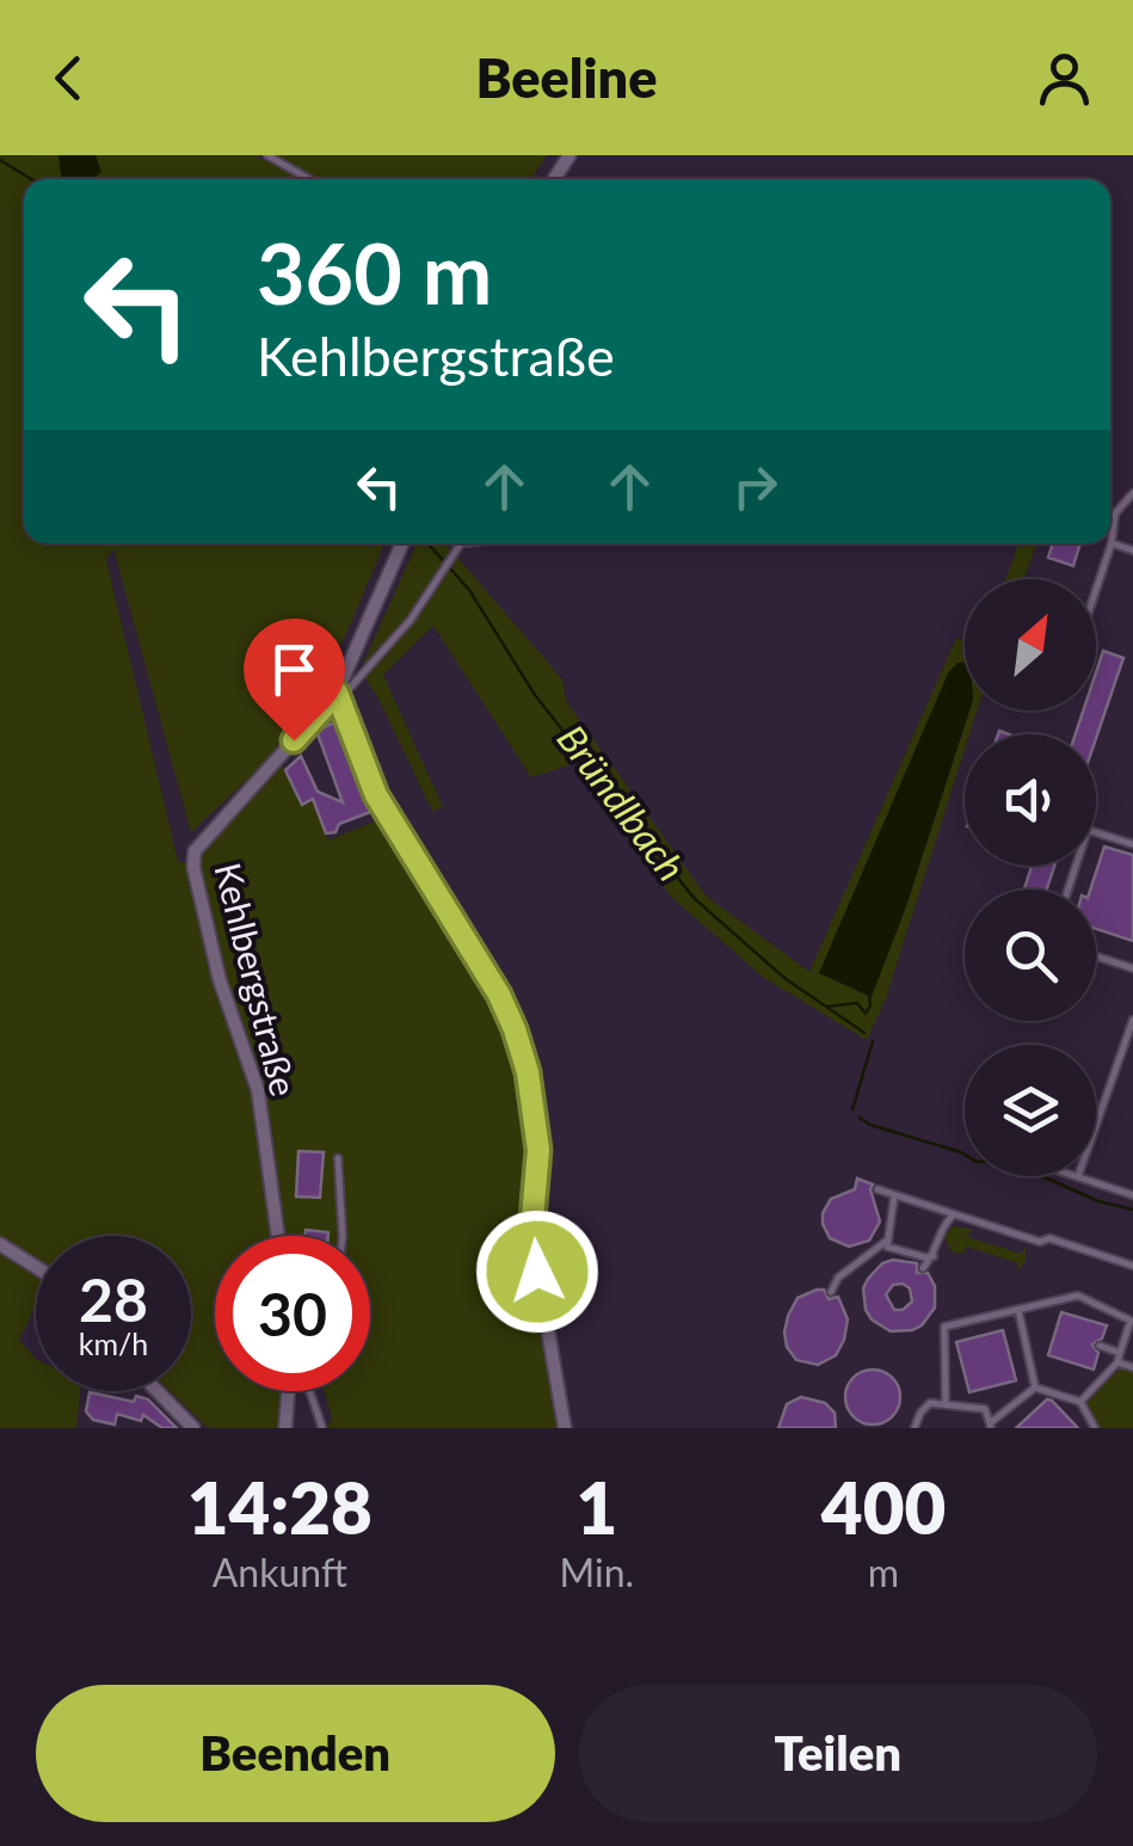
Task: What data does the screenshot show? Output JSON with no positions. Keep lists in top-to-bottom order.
{
  "streets": {
    "street": ["Kehlbergstraße"]
  },
  "water": ["Bründlbach"],
  "north": "top right",
  "page": {
    "header": "Beeline",
    "turn": ["360 m", "Kehlbergstraße"],
    "speed": "28 km/h",
    "limit": "30",
    "eta": [
      "14:28",
      "Ankunft",
      "1",
      "Min.",
      "400",
      "m"
    ],
    "buttons": ["Beenden", "Teilen"]
  }
}
